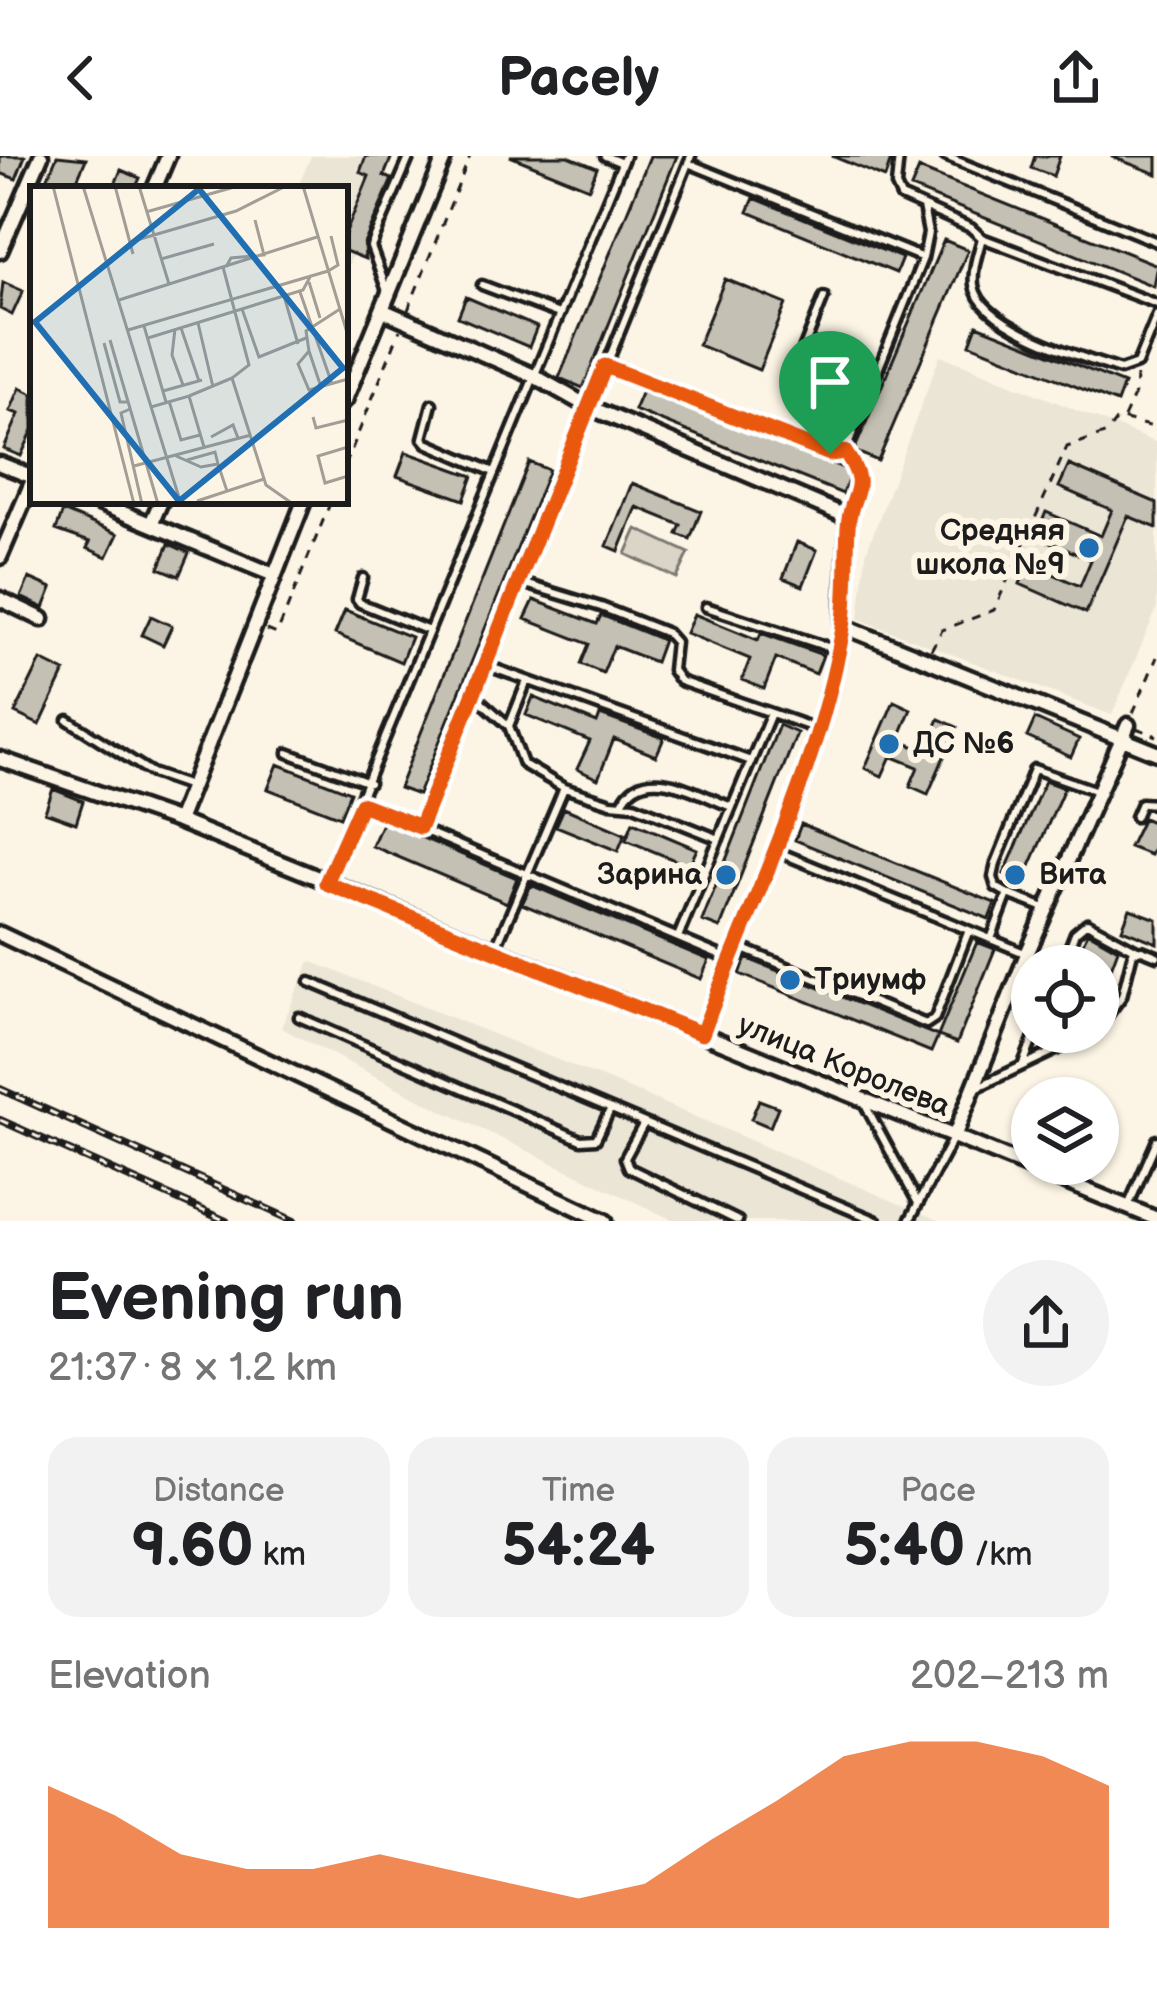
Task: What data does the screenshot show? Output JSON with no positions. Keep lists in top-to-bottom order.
{
  "streets": {
    "street": ["улица Королева"]
  },
  "places": [
    "Средняя школа №9",
    "ДС №6",
    "Зарина",
    "Вита",
    "Триумф"
  ],
  "page": {
    "header": "Pacely",
    "heading": ["Evening run", "21:37 · 8 × 1.2 km"],
    "stats": [
      ["Distance", "9.60 km"],
      ["Time", "54:24"],
      ["Pace", "5:40 /km"]
    ],
    "chart": ["Elevation", "202–213 m"]
  }
}
